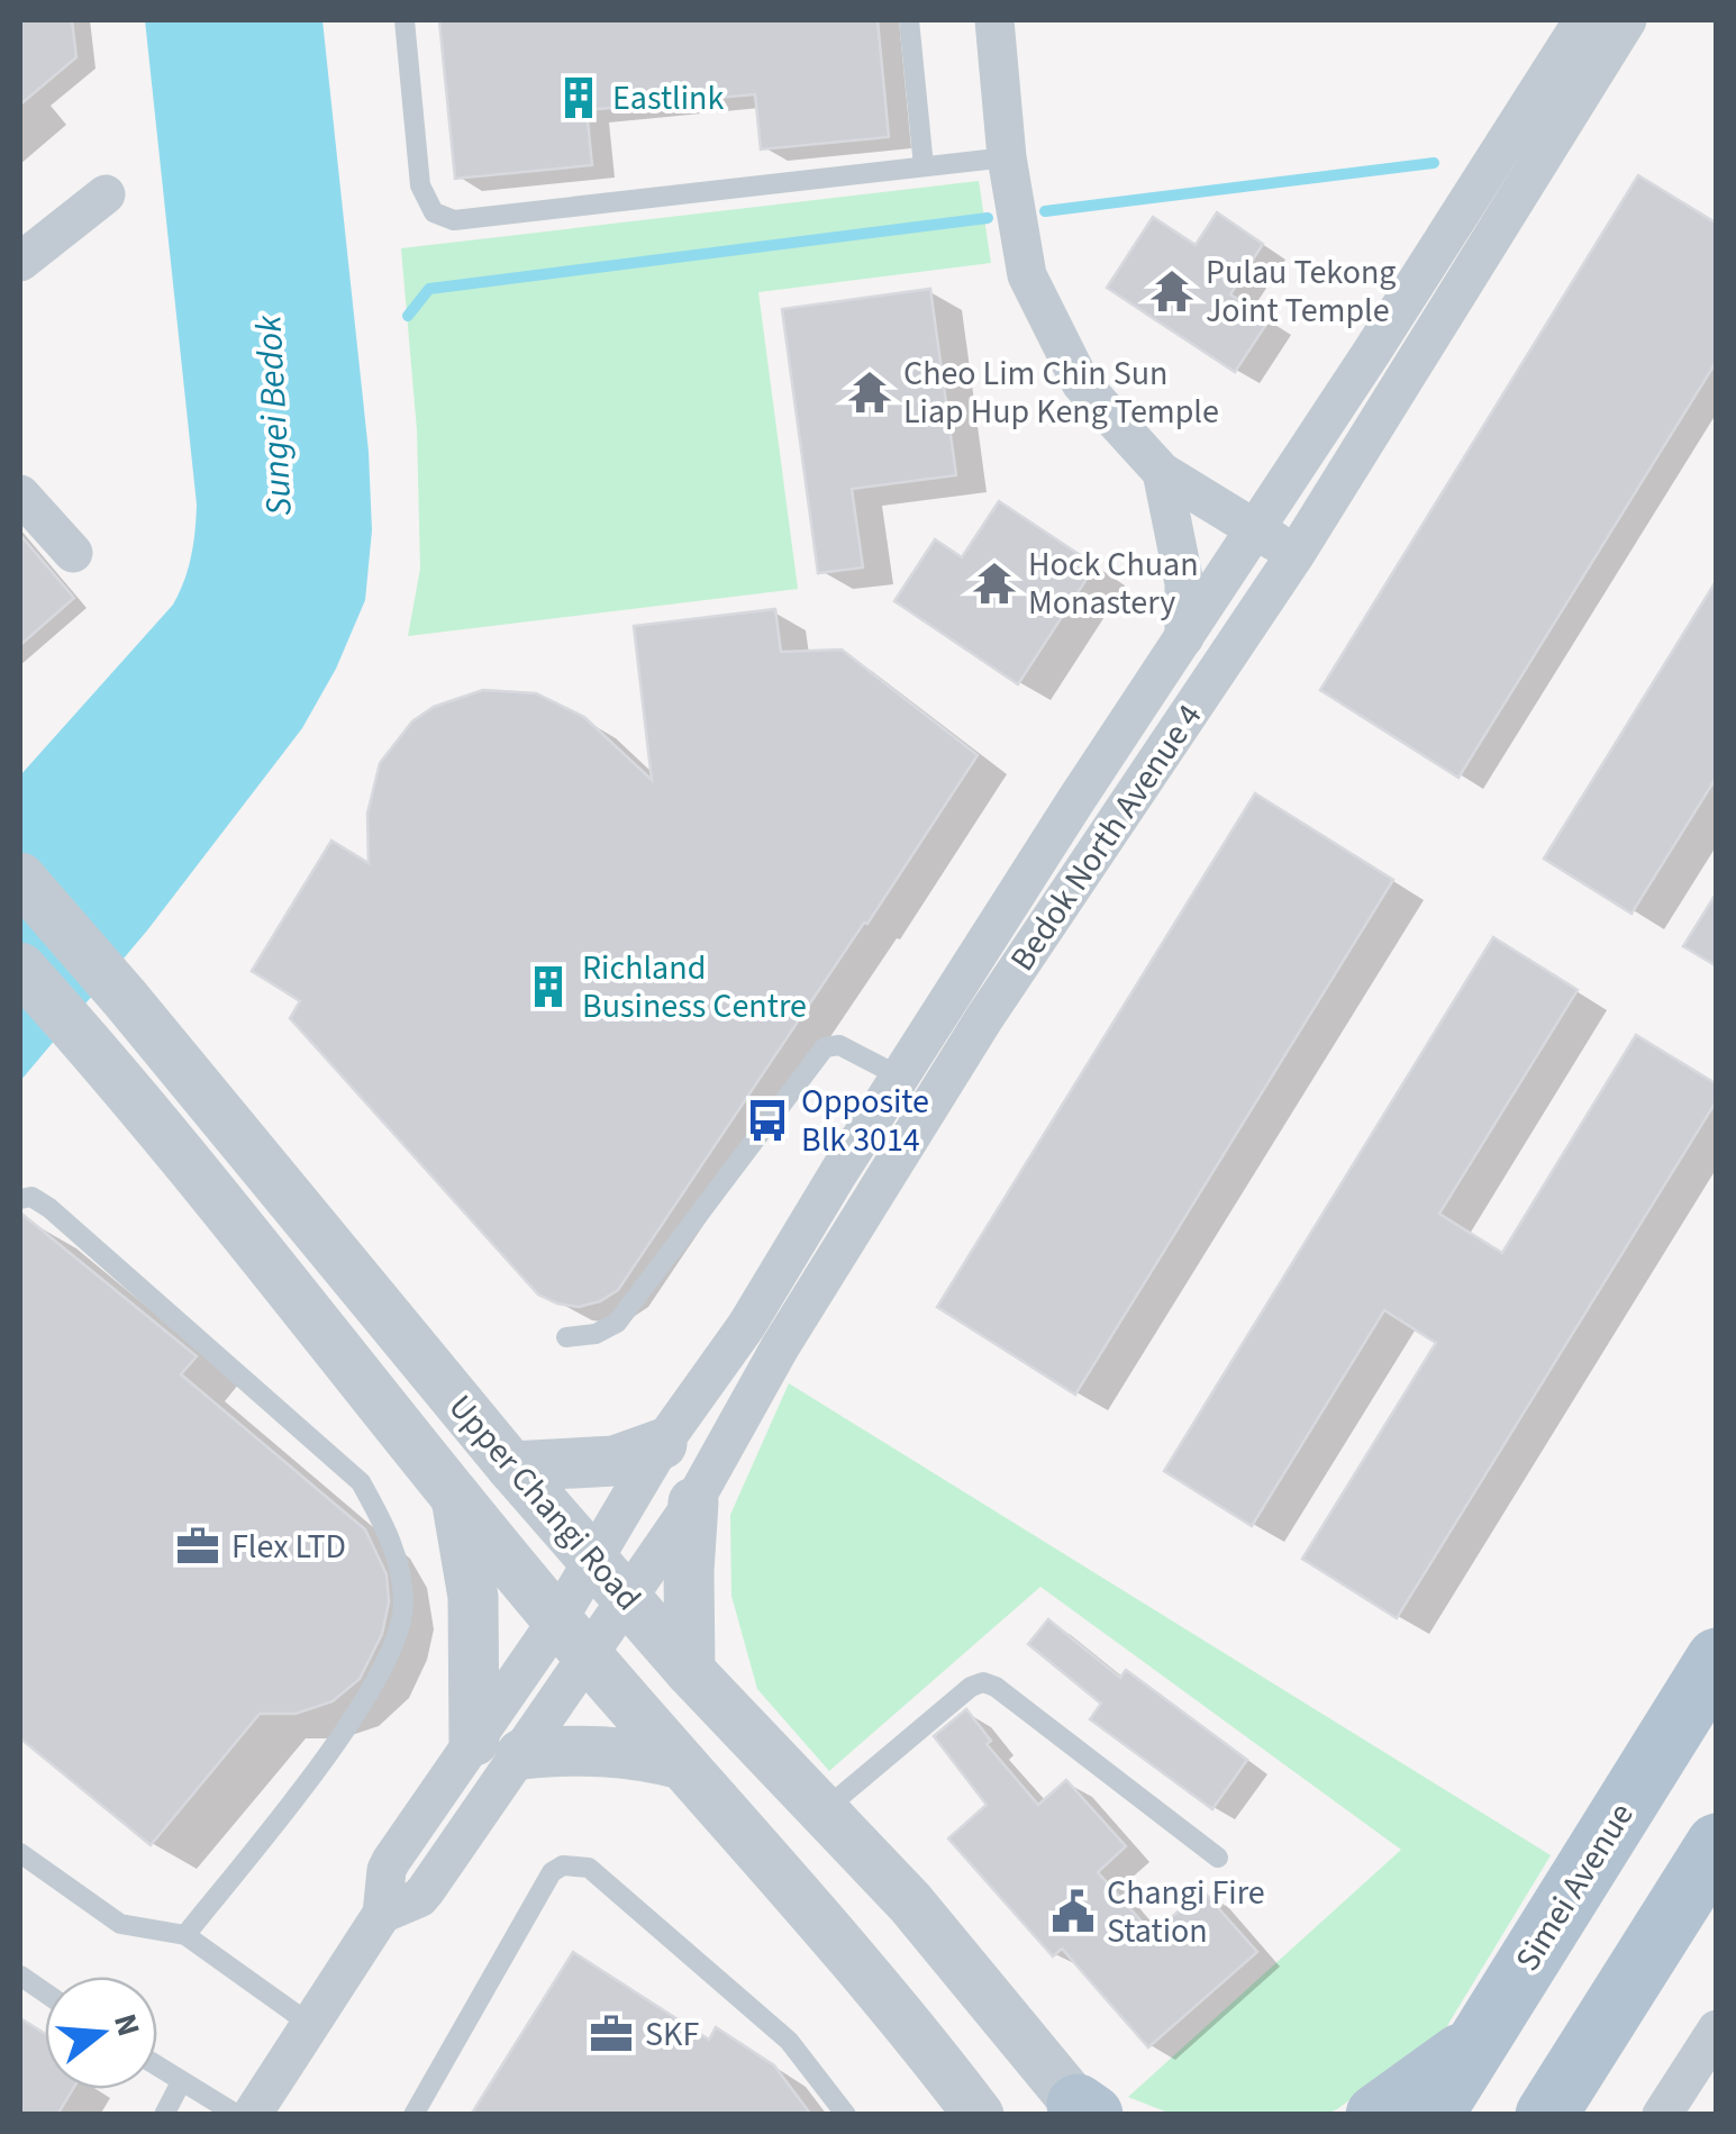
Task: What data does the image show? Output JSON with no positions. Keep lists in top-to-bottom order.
{
  "streets": {
    "main road": ["Simei Avenue"],
    "street": ["Bedok North Avenue 4", "Upper Changi Road"]
  },
  "crossings": [
    ["Bedok North Avenue 4", "Upper Changi Road"]
  ],
  "water": ["Sungei Bedok"],
  "places": {
    "building": ["Eastlink", "Richland Business Centre"],
    "temple": ["Pulau Tekong Joint Temple", "Cheo Lim Chin Sun Liap Hup Keng Temple", "Hock Chuan Monastery"],
    "bus stop": ["Opposite Blk 3014"],
    "office": ["Flex LTD", "SKF"],
    "public building": ["Changi Fire Station"]
  },
  "north": "right"
}
